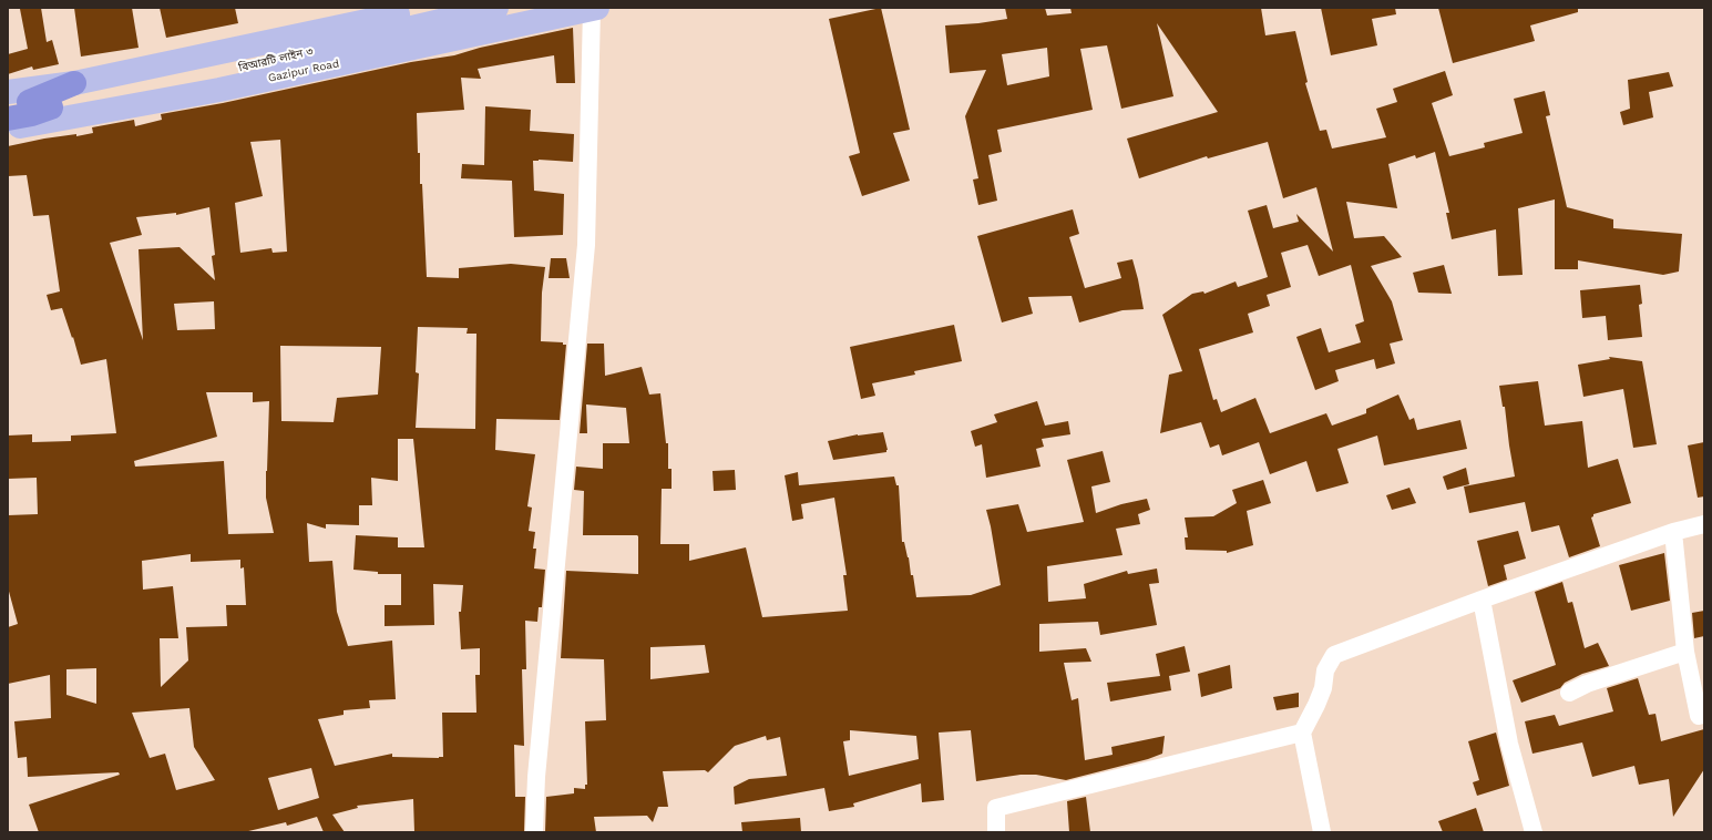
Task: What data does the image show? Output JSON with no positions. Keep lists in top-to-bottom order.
{
  "streets": {
    "highway": ["বিআরটি লাইন ৩"],
    "main road": ["Gazipur Road"]
  }
}
